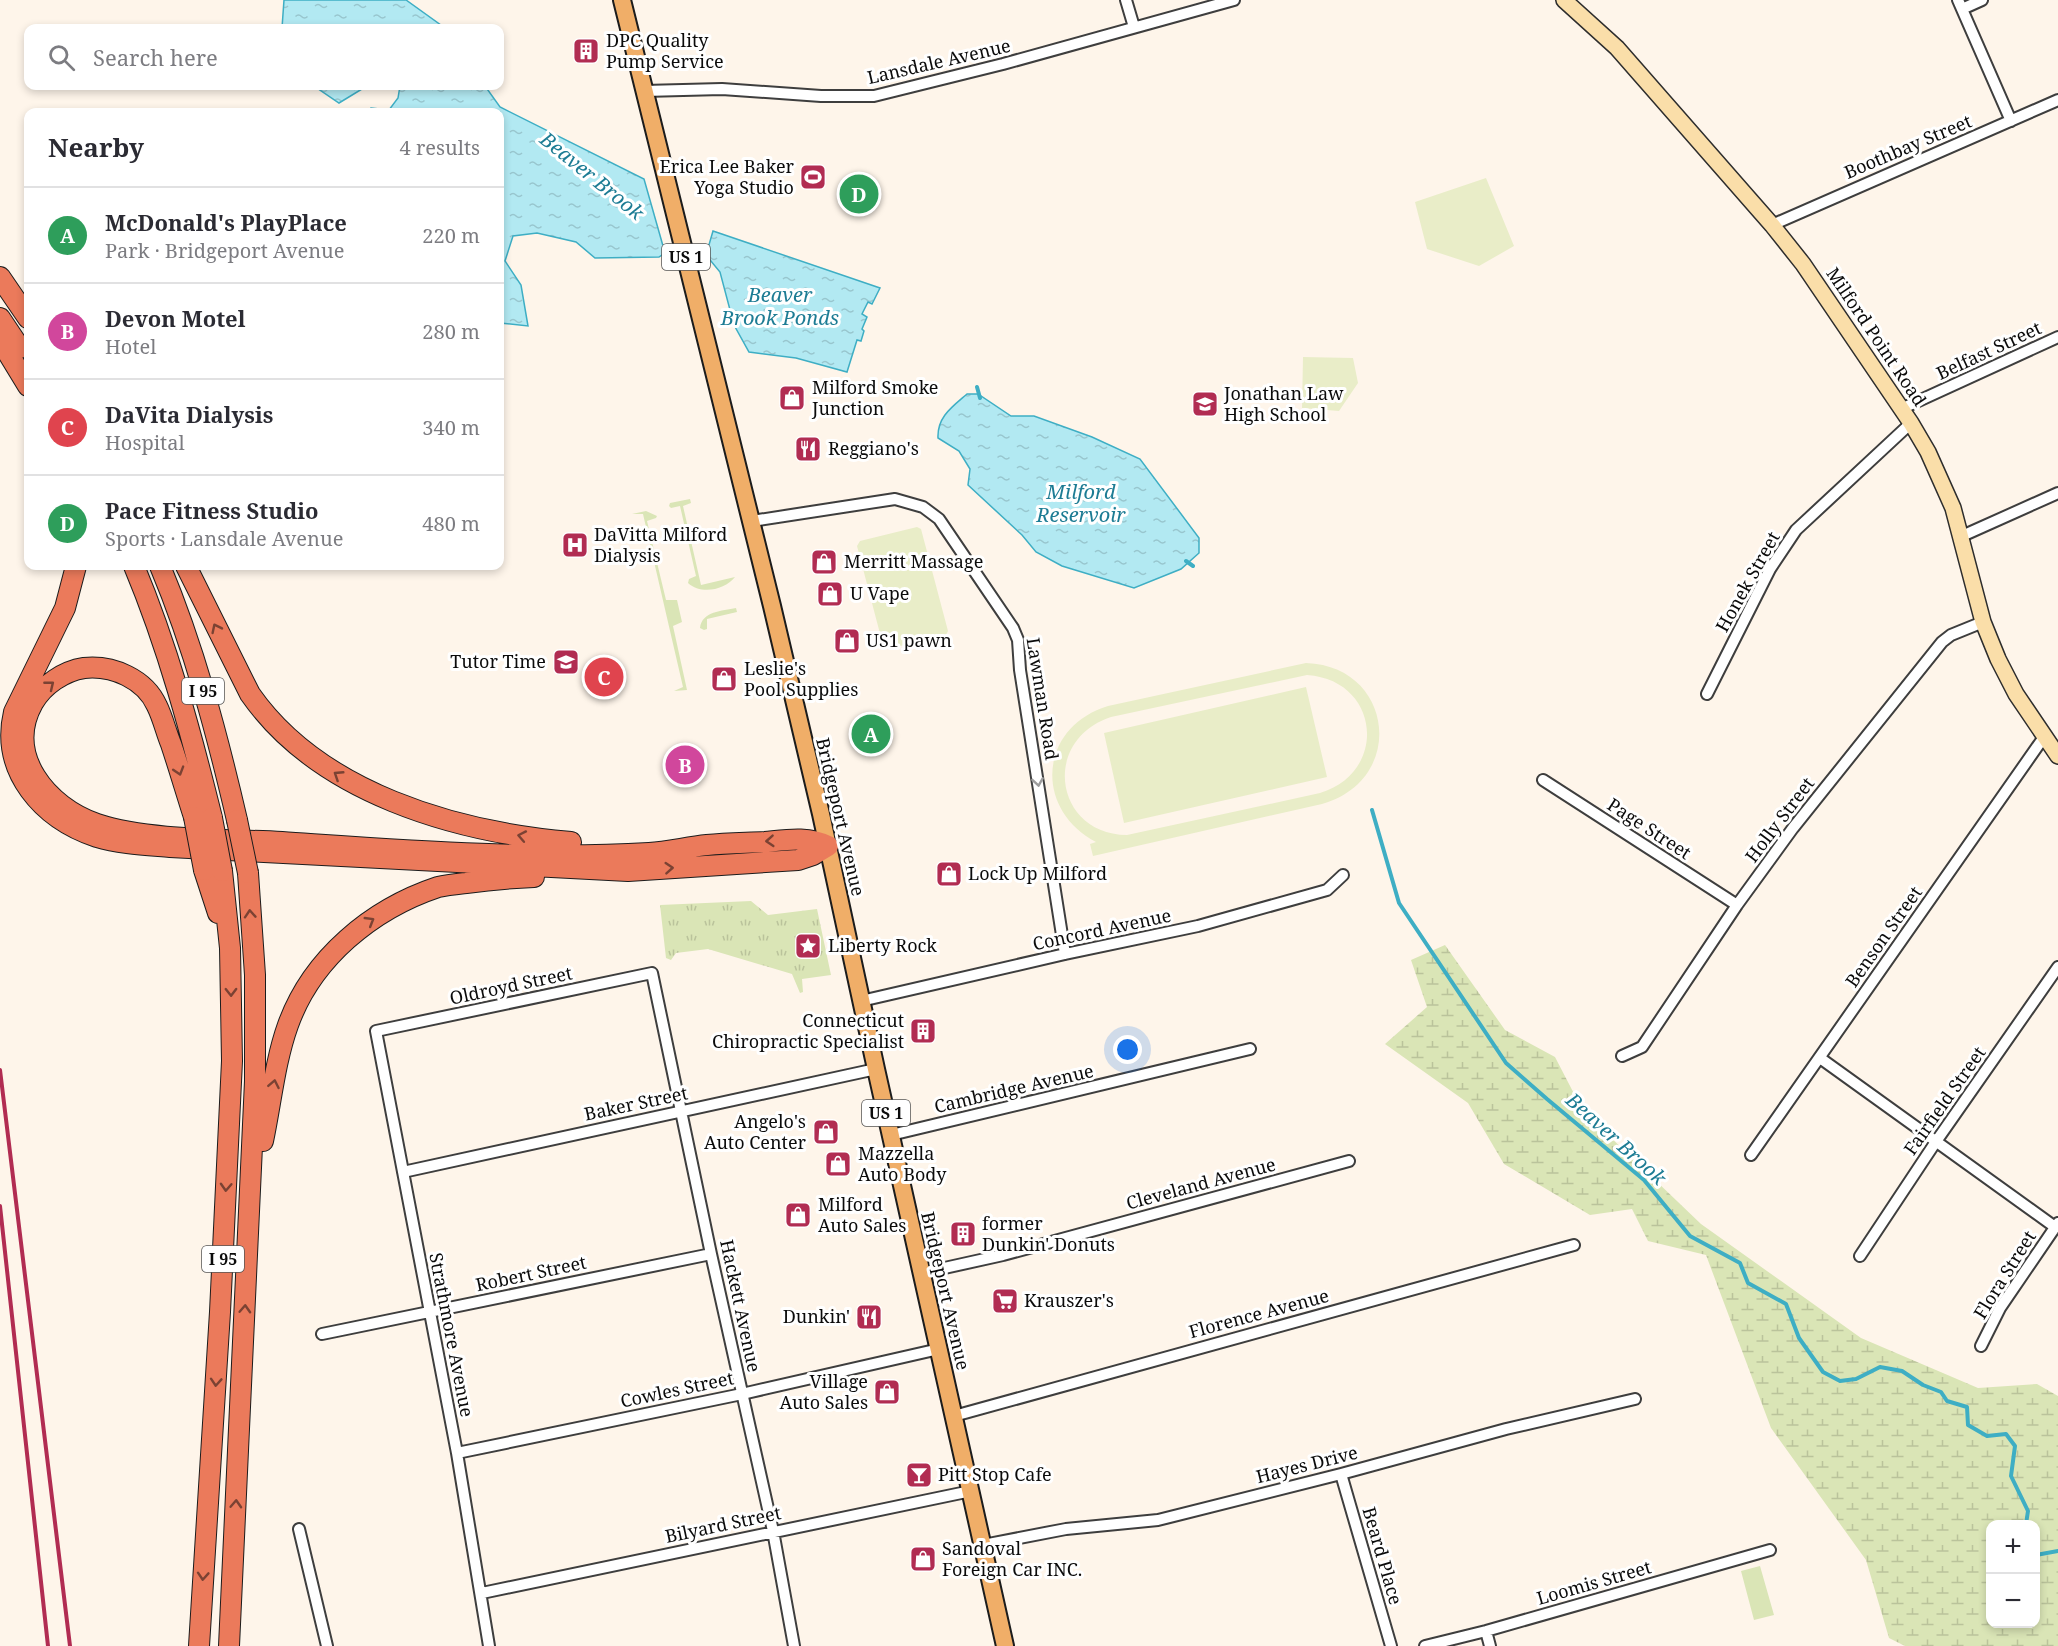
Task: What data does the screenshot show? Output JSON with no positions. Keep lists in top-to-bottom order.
{
  "streets": {
    "highway": ["I 95"],
    "main road": ["US 1", "Milford Point Road", "Bridgeport Avenue"],
    "street": [
      "Lansdale Avenue",
      "Boothbay Street",
      "Belfast Street",
      "Honek Street",
      "Lawman Road",
      "Holly Street",
      "Page Street",
      "Concord Avenue",
      "Benson Street",
      "Oldroyd Street",
      "Cambridge Avenue",
      "Fairfield Street",
      "Baker Street",
      "Cleveland Avenue",
      "Robert Street",
      "Flora Street",
      "Hackett Avenue",
      "Florence Avenue",
      "Strathmore Avenue",
      "Cowles Street",
      "Hayes Drive",
      "Bilyard Street",
      "Beard Place",
      "Loomis Street"
    ]
  },
  "crossings": [
    ["Lansdale Avenue", "Bridgeport Avenue"],
    ["Boothbay Street", "Milford Point Road"],
    ["Milford Point Road", "Belfast Street"],
    ["Milford Point Road", "Honek Street"],
    ["Milford Point Road", "Holly Street"],
    ["Milford Point Road", "Benson Street"],
    ["Lawman Road", "Bridgeport Avenue"],
    ["Lawman Road", "Concord Avenue"],
    ["Bridgeport Avenue", "Concord Avenue"],
    ["Bridgeport Avenue", "Cambridge Avenue"],
    ["Bridgeport Avenue", "Baker Street"],
    ["Bridgeport Avenue", "Cleveland Avenue"],
    ["Bridgeport Avenue", "Florence Avenue"],
    ["Bridgeport Avenue", "Cowles Street"],
    ["Bridgeport Avenue", "Hayes Drive"],
    ["Bridgeport Avenue", "Bilyard Street"],
    ["Holly Street", "Page Street"],
    ["Oldroyd Street", "Hackett Avenue"],
    ["Oldroyd Street", "Strathmore Avenue"],
    ["Baker Street", "Hackett Avenue"],
    ["Baker Street", "Strathmore Avenue"],
    ["Robert Street", "Hackett Avenue"],
    ["Robert Street", "Strathmore Avenue"],
    ["Hackett Avenue", "Cowles Street"],
    ["Hackett Avenue", "Bilyard Street"],
    ["Strathmore Avenue", "Cowles Street"],
    ["Strathmore Avenue", "Bilyard Street"],
    ["Hayes Drive", "Beard Place"]
  ],
  "one_way": ["Lawman Road"],
  "water": ["Beaver Brook", "Beaver Brook Ponds", "Milford Reservoir"],
  "places": {
    "building": ["DPC Quality Pump Service", "Connecticut Chiropractic Specialist", "former Dunkin' Donuts"],
    "sports": ["Erica Lee Baker Yoga Studio"],
    "shop": [
      "Milford Smoke Junction",
      "Merritt Massage",
      "U Vape",
      "US1 pawn",
      "Leslie's Pool Supplies",
      "Lock Up Milford",
      "Angelo's Auto Center",
      "Mazzella Auto Body",
      "Milford Auto Sales",
      "Village Auto Sales",
      "Sandoval Foreign Car INC."
    ],
    "school or university": ["Jonathan Law High School", "Tutor Time"],
    "restaurant": ["Reggiano's", "Dunkin'"],
    "hospital": ["DaVitta Milford Dialysis"],
    "place": ["Liberty Rock"],
    "supermarket": ["Krauszer's"],
    "bar": ["Pitt Stop Cafe"]
  },
  "page": {
    "search": "Search here",
    "heading": ["Nearby", "4 results"],
    "pins": [
      "D",
      "C",
      "A",
      "B"
    ],
    "list": [
      {
        "mark": "A",
        "name": "McDonald's PlayPlace",
        "note": "Park · Bridgeport Avenue",
        "value": "220 m"
      },
      {
        "mark": "B",
        "name": "Devon Motel",
        "note": "Hotel",
        "value": "280 m"
      },
      {
        "mark": "C",
        "name": "DaVita Dialysis",
        "note": "Hospital",
        "value": "340 m"
      },
      {
        "mark": "D",
        "name": "Pace Fitness Studio",
        "note": "Sports · Lansdale Avenue",
        "value": "480 m"
      }
    ],
    "map_buttons": ["+", "−"]
  }
}
